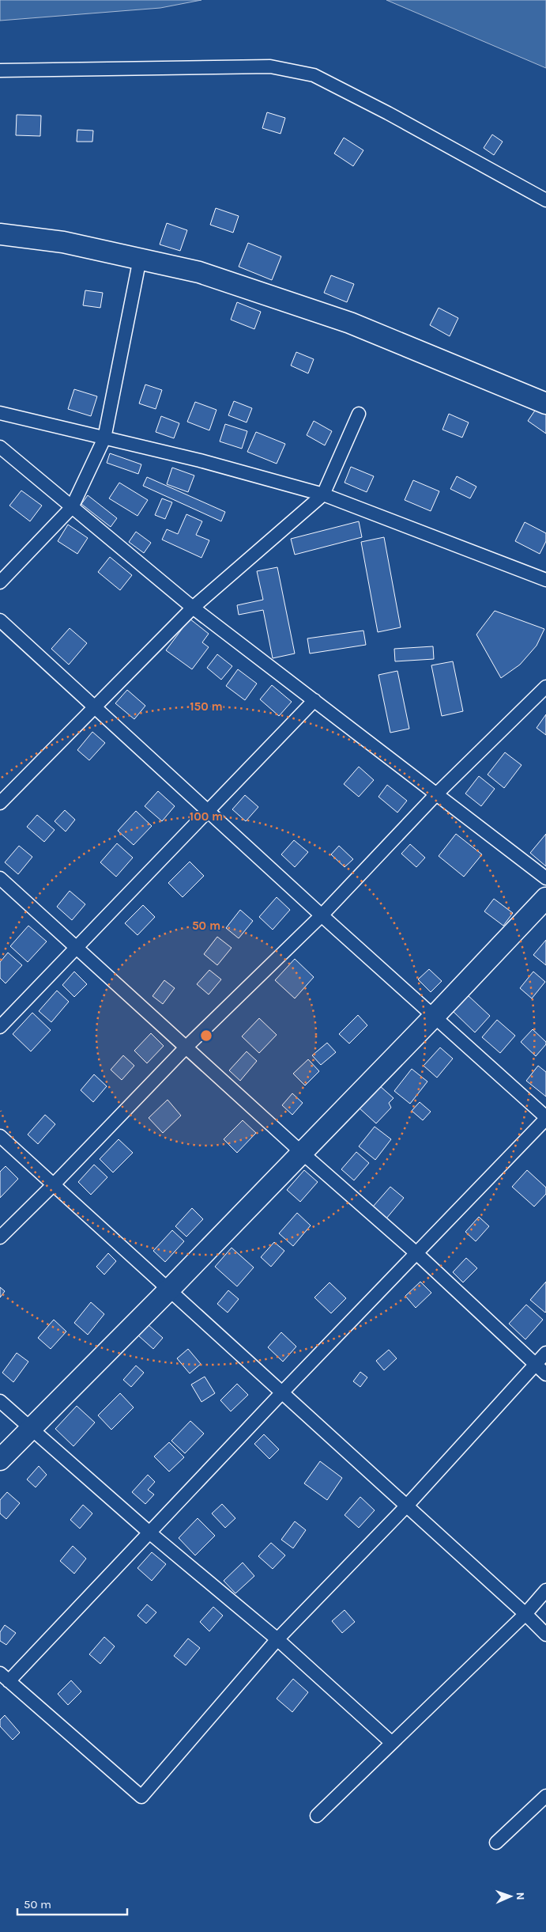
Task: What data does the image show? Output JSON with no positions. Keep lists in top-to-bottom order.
{
  "scale_bar": "50 m",
  "north": "right",
  "rings": ["150 m", "100 m", "50 m"]
}
